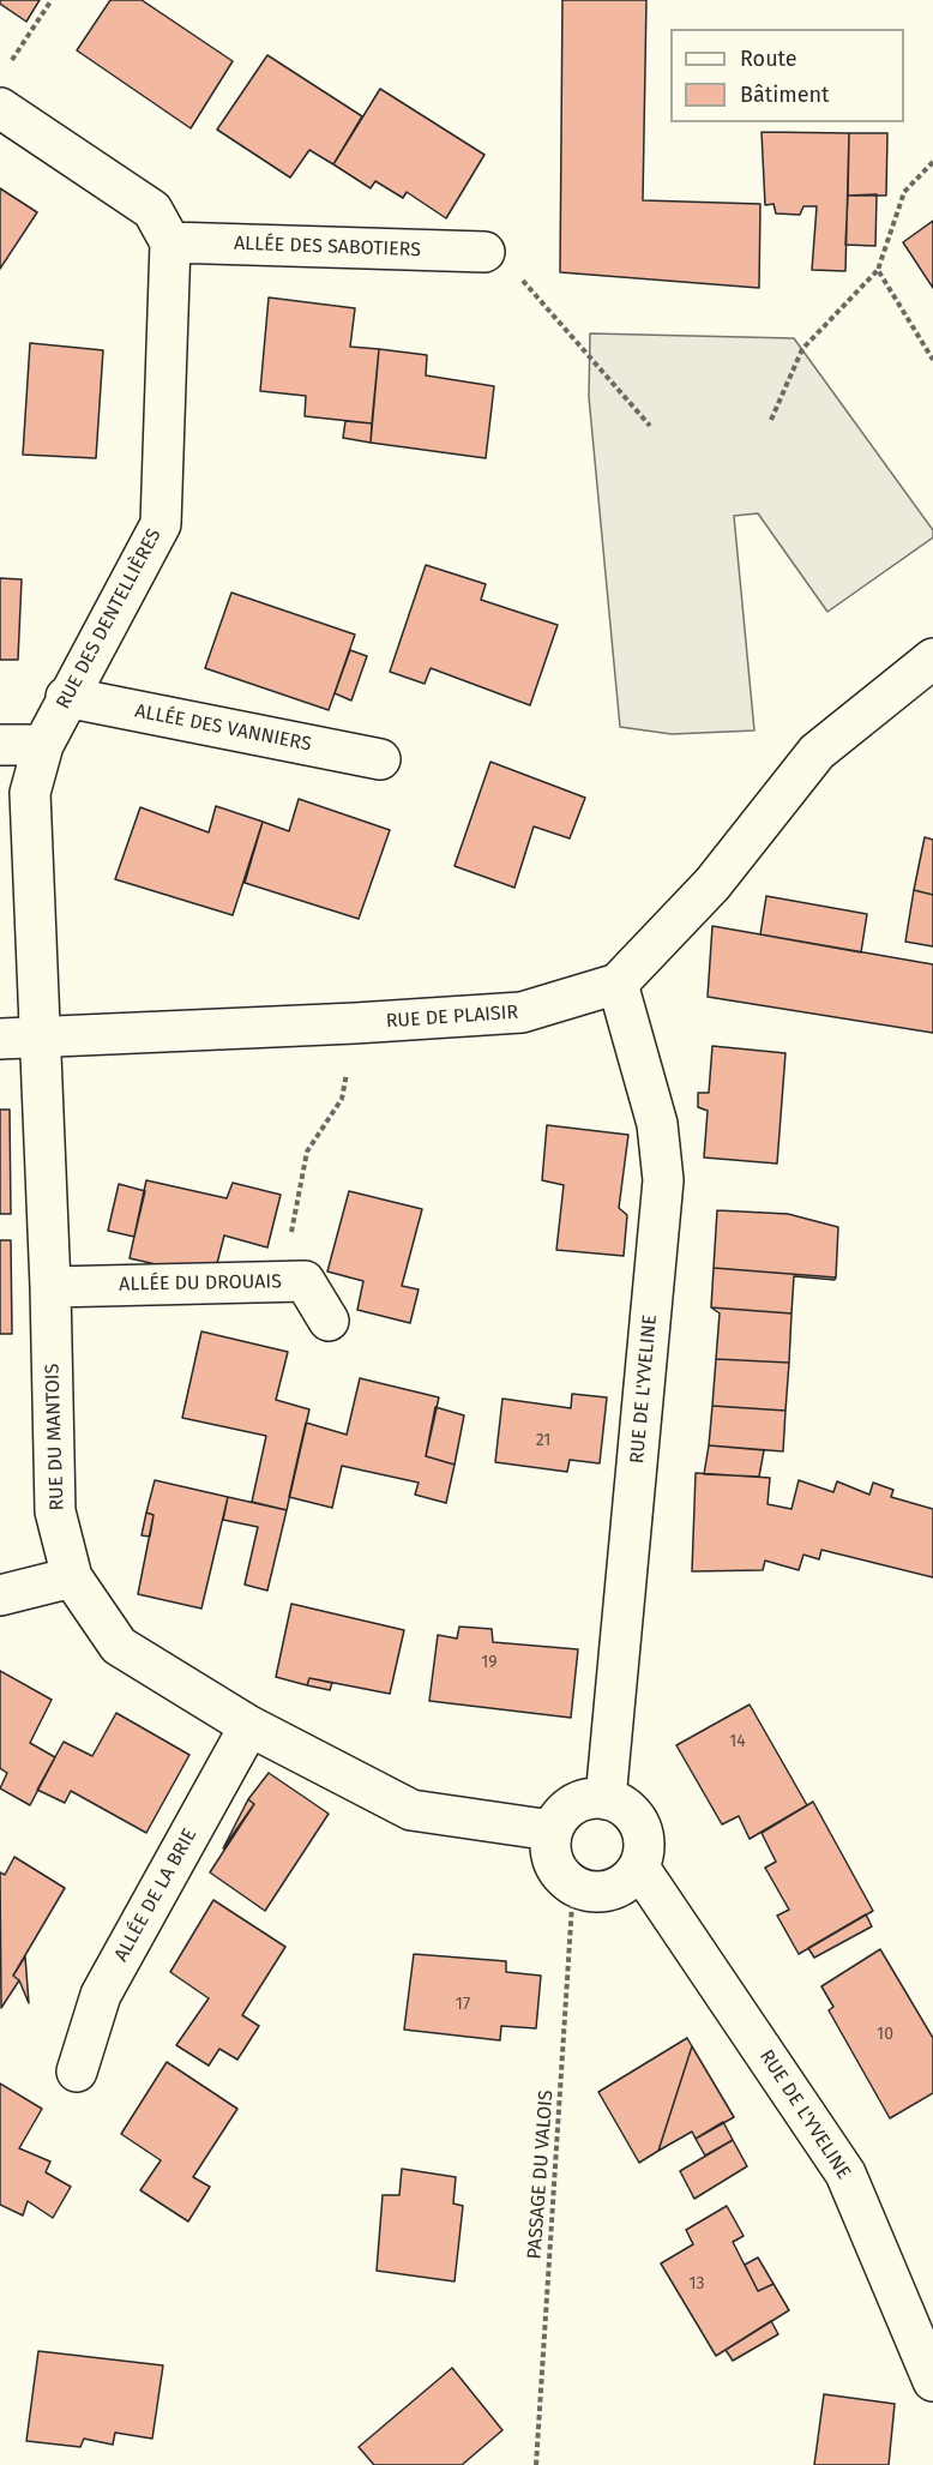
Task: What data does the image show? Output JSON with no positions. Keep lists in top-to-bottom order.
{
  "streets": {
    "street": [
      "ALLÉE DES SABOTIERS",
      "RUE DES DENTELLIÈRES",
      "ALLÉE DES VANNIERS",
      "RUE DE PLAISIR",
      "ALLÉE DU DROUAIS",
      "RUE DE L'YVELINE",
      "RUE DU MANTOIS",
      "ALLÉE DE LA BRIE"
    ],
    "path": ["PASSAGE DU VALOIS"]
  },
  "crossings": [
    ["ALLÉE DES SABOTIERS", "RUE DES DENTELLIÈRES"],
    ["RUE DES DENTELLIÈRES", "ALLÉE DES VANNIERS"],
    ["RUE DES DENTELLIÈRES", "RUE DE PLAISIR"],
    ["RUE DES DENTELLIÈRES", "RUE DU MANTOIS"],
    ["RUE DE PLAISIR", "RUE DE L'YVELINE"],
    ["RUE DE PLAISIR", "RUE DU MANTOIS"],
    ["ALLÉE DU DROUAIS", "RUE DU MANTOIS"],
    ["RUE DE L'YVELINE", "RUE DU MANTOIS"],
    ["RUE DE L'YVELINE", "PASSAGE DU VALOIS"],
    ["RUE DU MANTOIS", "ALLÉE DE LA BRIE"],
    ["RUE DU MANTOIS", "PASSAGE DU VALOIS"]
  ],
  "house_numbers": [
    "21",
    "19",
    "14",
    "17",
    "10",
    "13"
  ],
  "legend": ["Route", "Bâtiment"]
}
